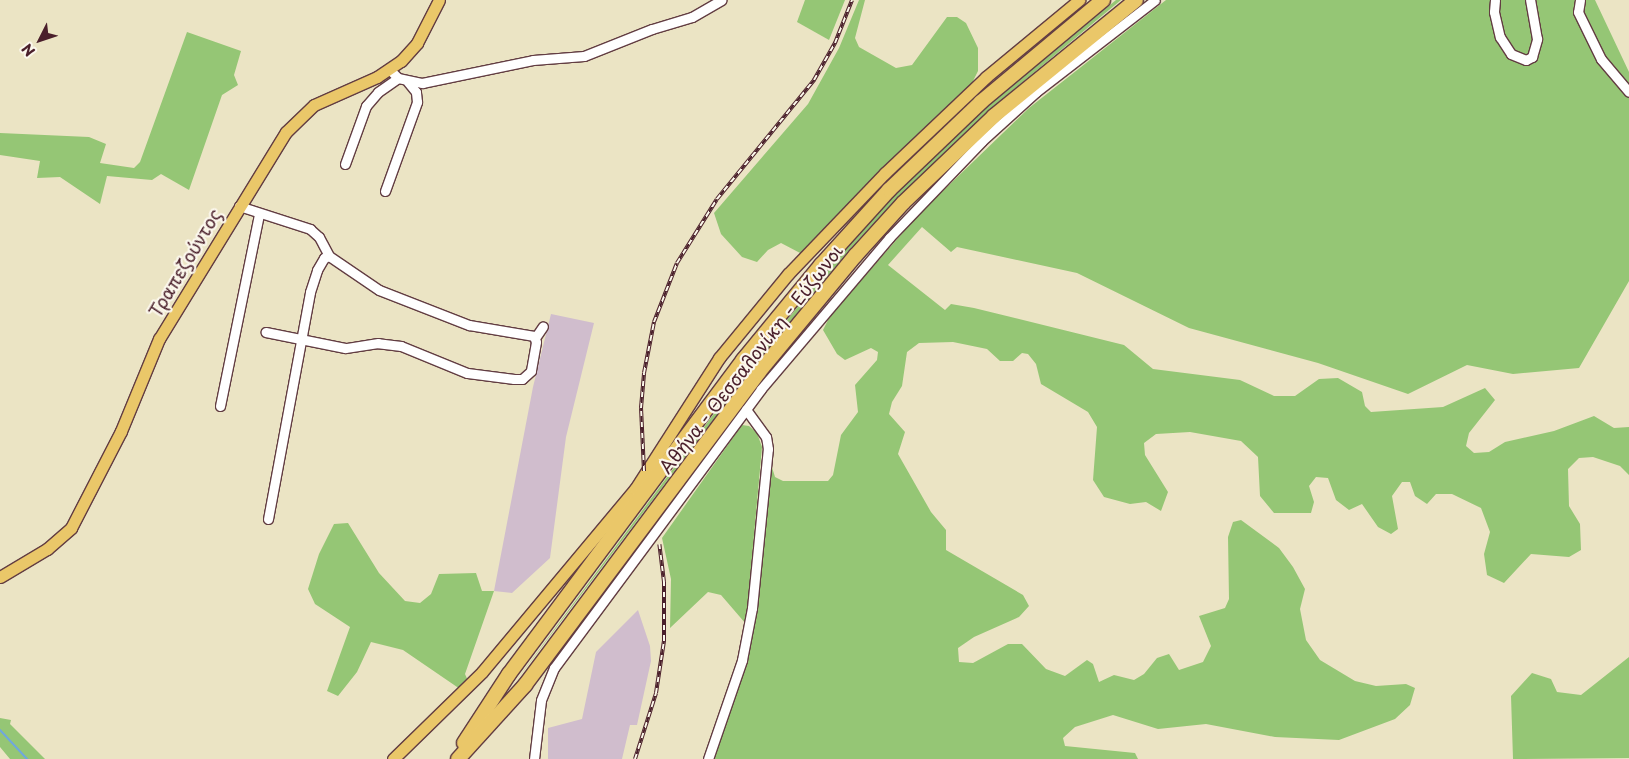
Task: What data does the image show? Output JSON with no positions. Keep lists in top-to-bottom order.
{
  "streets": {
    "highway": ["Αθήνα - Θεσσαλονίκη - Εύζωνοι"],
    "main road": ["Τραπεζούντος"]
  },
  "north": "bottom left"
}
